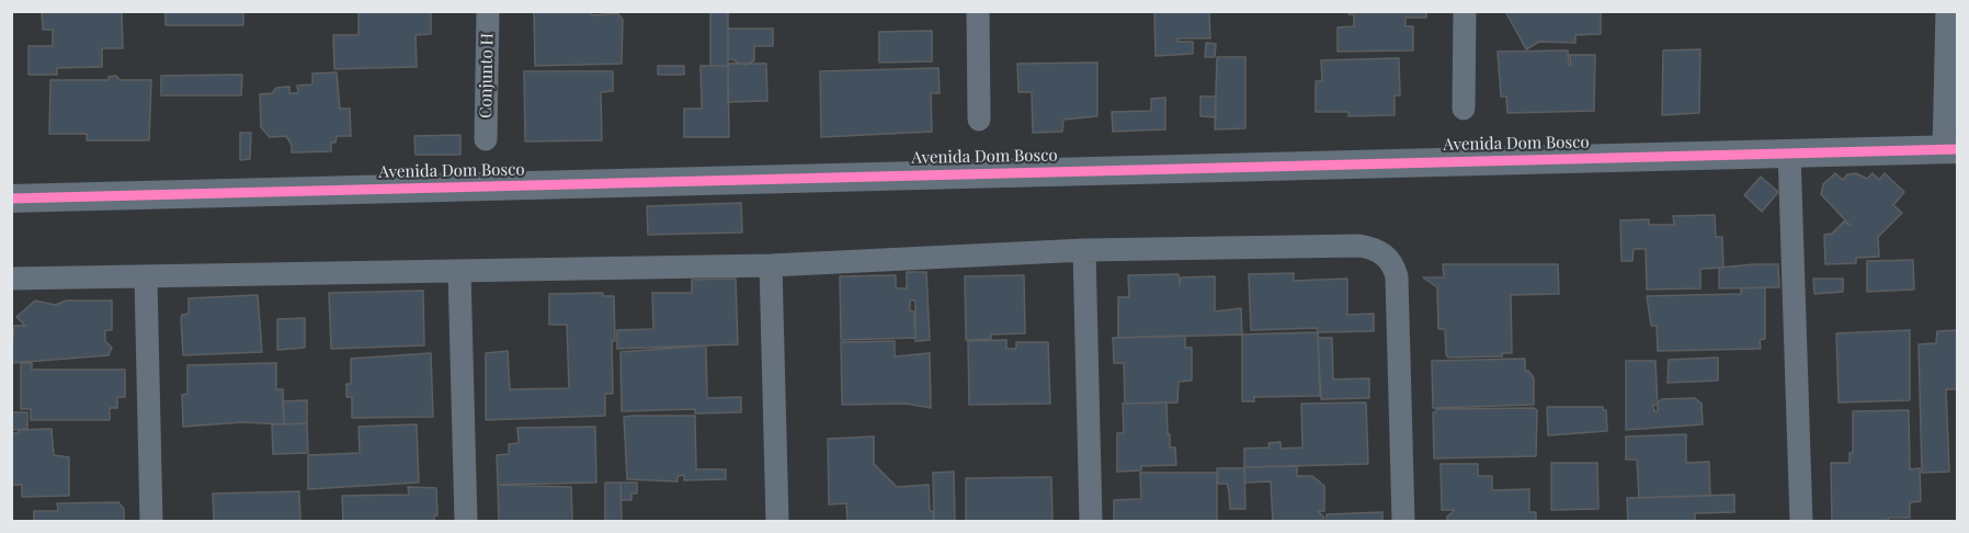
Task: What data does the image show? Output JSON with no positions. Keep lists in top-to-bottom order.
{
  "streets": {
    "street": ["Conjunto H", "Avenida Dom Bosco"]
  }
}
